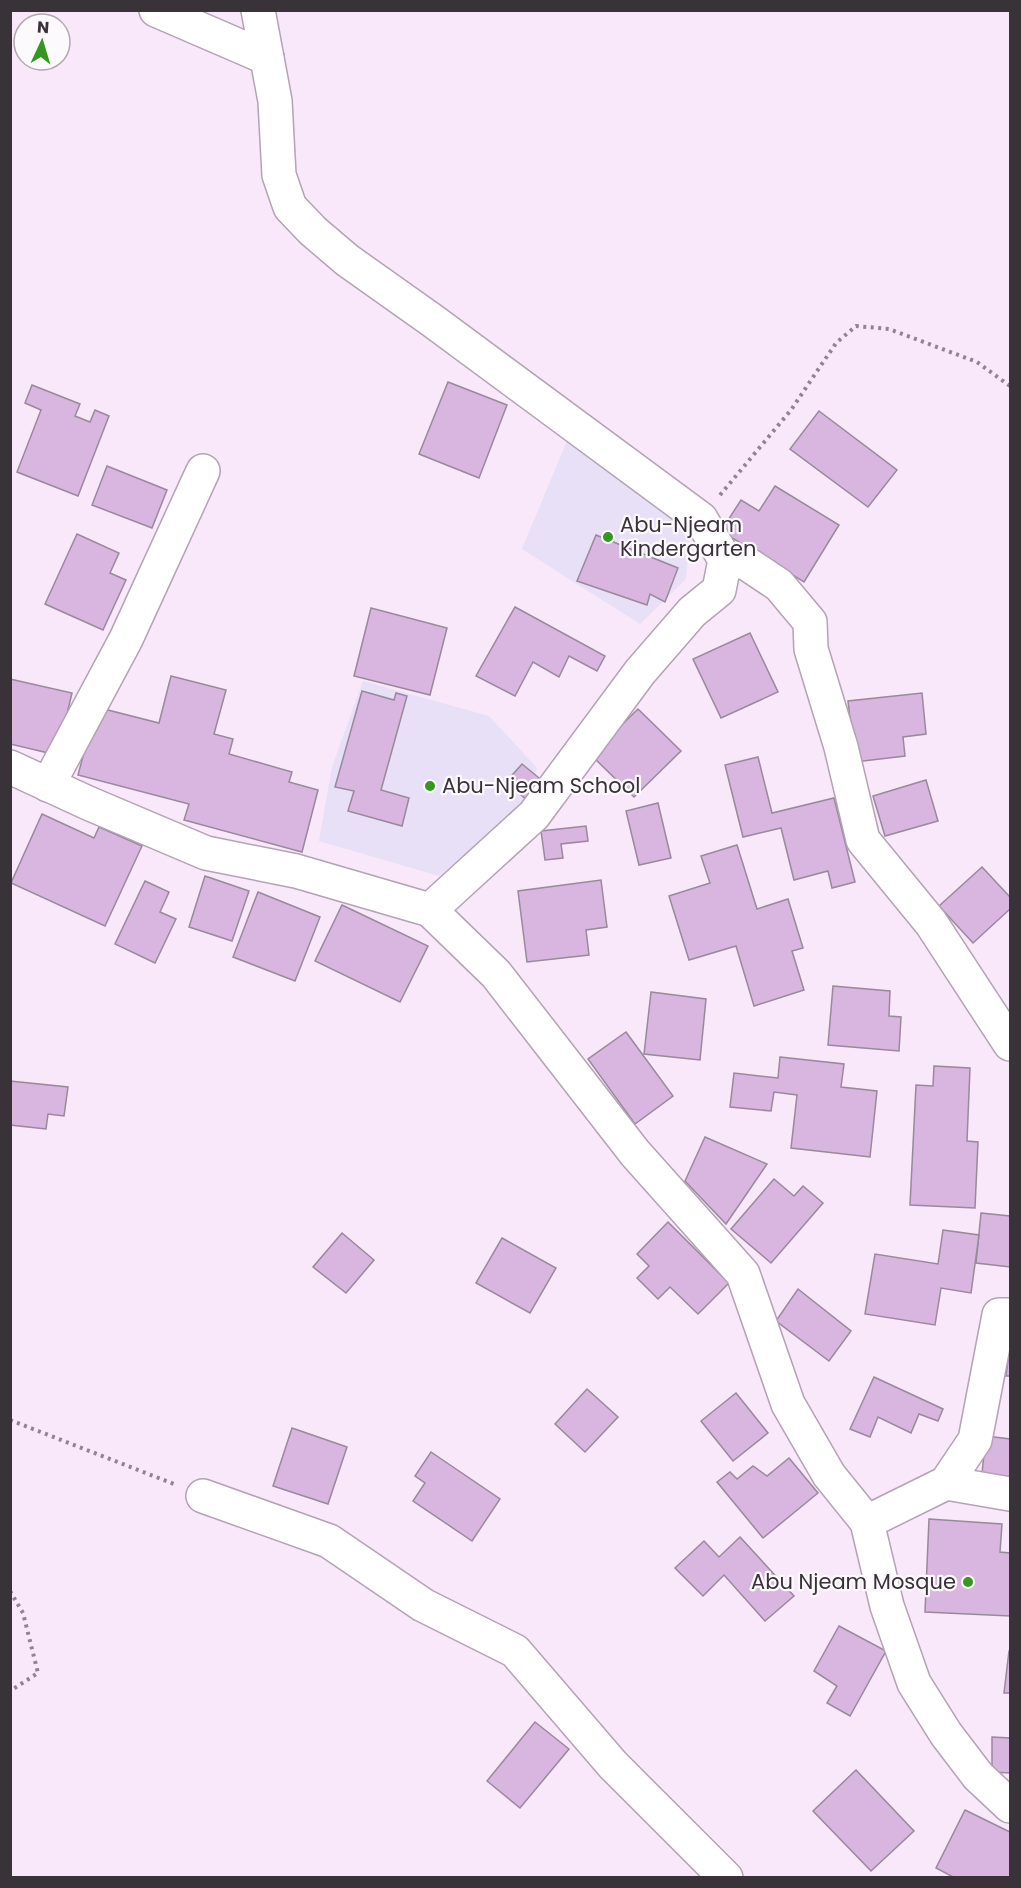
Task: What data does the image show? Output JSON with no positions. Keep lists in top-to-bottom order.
{
  "places": ["Abu-Njeam Kindergarten", "Abu-Njeam School", "Abu Njeam Mosque"],
  "north": "top"
}
